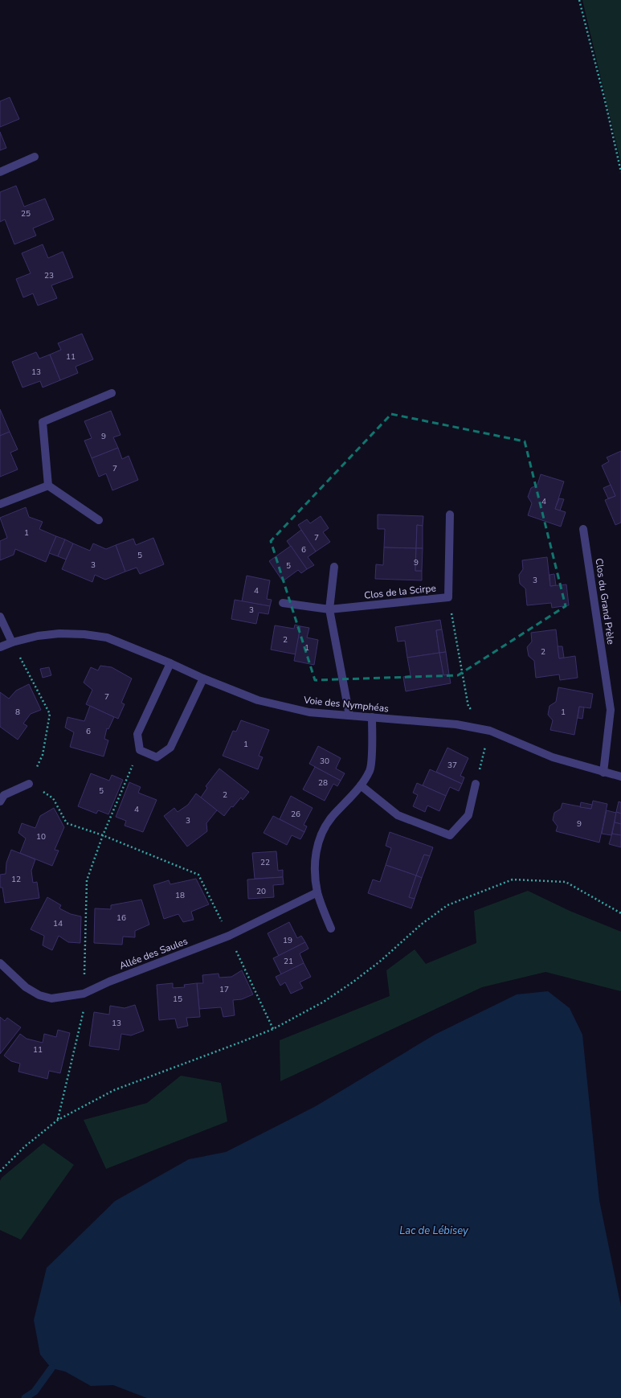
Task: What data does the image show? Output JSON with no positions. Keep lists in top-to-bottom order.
{
  "streets": {
    "street": [
      "Clos de la Scirpe",
      "Clos du Grand Prèle",
      "Voie des Nymphéas",
      "Allée des Saules"
    ]
  },
  "crossings": [
    ["Clos du Grand Prèle", "Voie des Nymphéas"]
  ],
  "water": ["Lac de Lébisey"],
  "house_numbers": [
    "25",
    "23",
    "11",
    "13",
    "9",
    "7",
    "4",
    "1",
    "7",
    "6",
    "5",
    "9",
    "3",
    "5",
    "3",
    "4",
    "3",
    "2",
    "1",
    "2",
    "7",
    "8",
    "1",
    "6",
    "1",
    "30",
    "37",
    "28",
    "5",
    "2",
    "4",
    "26",
    "3",
    "9",
    "10",
    "22",
    "12",
    "20",
    "18",
    "16",
    "14",
    "19",
    "21",
    "17",
    "15",
    "13",
    "11"
  ]
}
